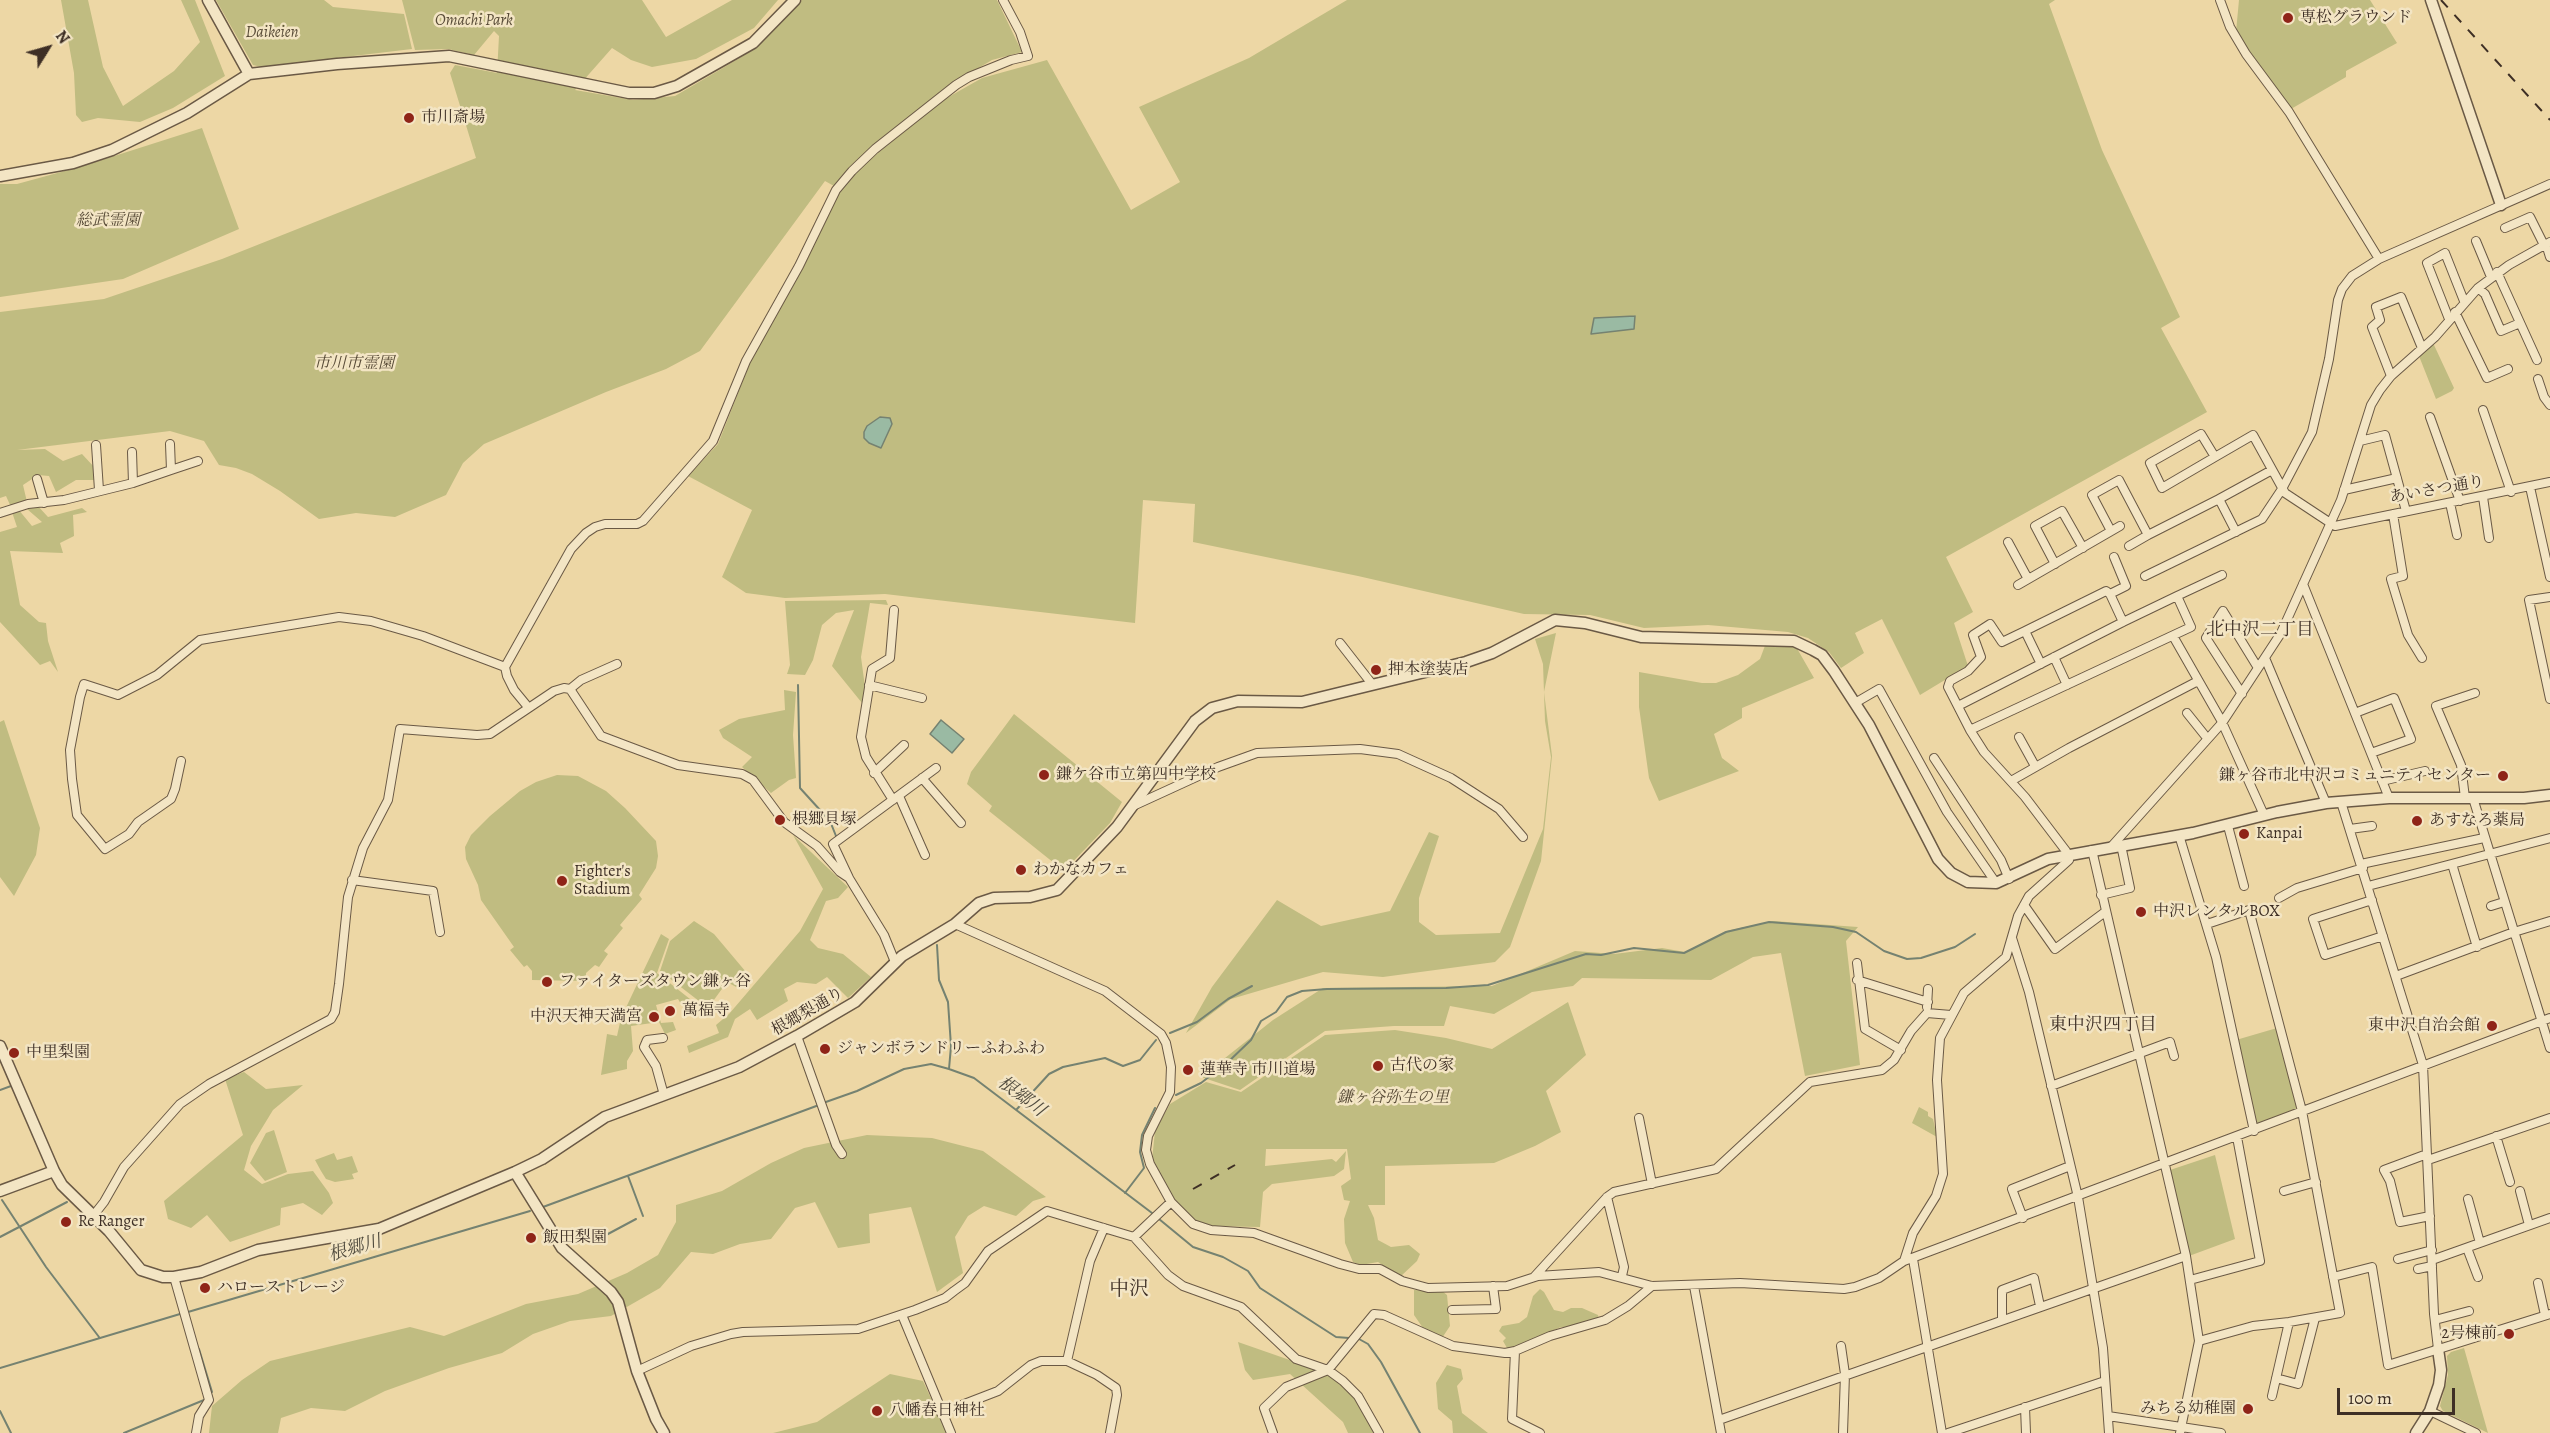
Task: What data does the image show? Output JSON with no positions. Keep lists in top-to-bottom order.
{
  "streets": {
    "street": ["あいさつ通り", "根郷梨通り"]
  },
  "districts": ["北中沢二丁目", "東中沢四丁目", "中沢"],
  "water": ["根郷川"],
  "parks": [
    "Omachi Park",
    "Daikeien",
    "総武霊園",
    "市川市霊園",
    "鎌ヶ谷弥生の里"
  ],
  "places": [
    "専松グラウンド",
    "市川斎場",
    "押本塗装店",
    "鎌ケ谷市立第四中学校",
    "鎌ヶ谷市北中沢コミュニティセンター",
    "根郷貝塚",
    "あすなろ薬局",
    "Kanpai",
    "わかなカフェ",
    "Fighter's Stadium",
    "中沢レンタルBOX",
    "ファイターズタウン鎌ヶ谷",
    "萬福寺",
    "中沢天神天満宮",
    "東中沢自治会館",
    "ジャンボランドリーふわふわ",
    "中里梨園",
    "古代の家",
    "蓮華寺 市川道場",
    "Re Ranger",
    "飯田梨園",
    "ハローストレージ",
    "2号棟前",
    "みちる幼稚園",
    "八幡春日神社"
  ],
  "scale_bar": "100 m",
  "north": "top right"
}
